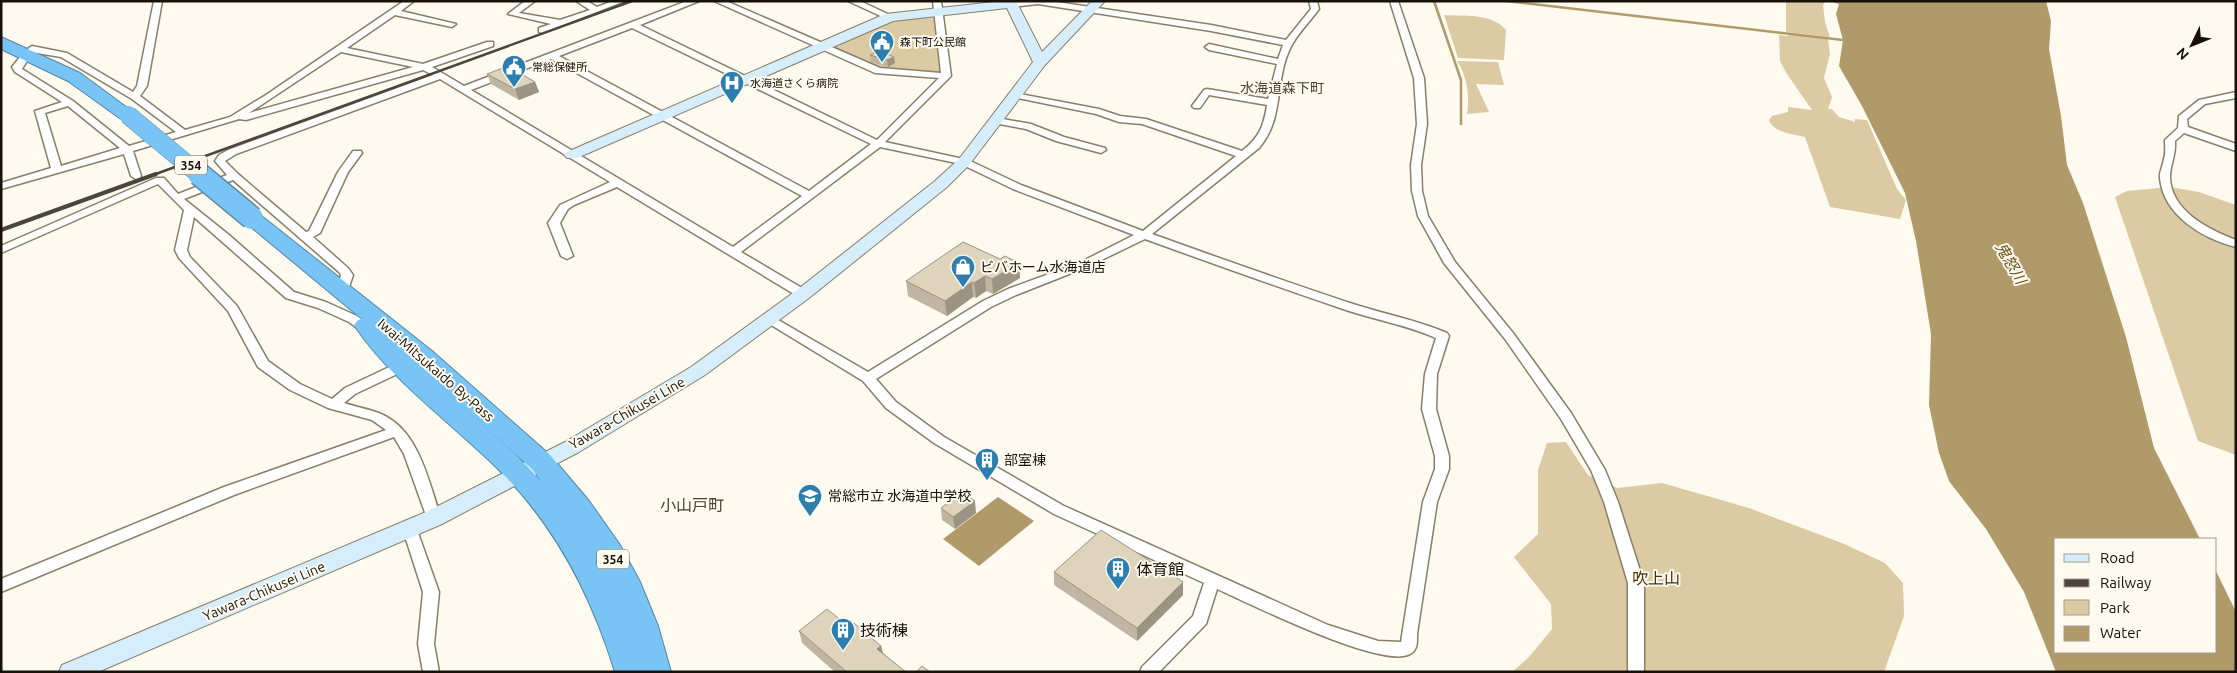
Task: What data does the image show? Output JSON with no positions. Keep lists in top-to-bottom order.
{
  "streets": {
    "highway": ["354", "Iwai-Mitsukaido By-Pass"],
    "main road": ["Yawara-Chikusei Line"]
  },
  "crossings": [
    ["354", "Iwai-Mitsukaido By-Pass"],
    ["354", "Yawara-Chikusei Line"],
    ["Iwai-Mitsukaido By-Pass", "Yawara-Chikusei Line"]
  ],
  "districts": ["水海道森下町", "小山戸町"],
  "water": ["鬼怒川"],
  "parks": ["吹上山"],
  "places": {
    "public building": ["森下町公民館", "常総保健所"],
    "hospital": ["水海道さくら病院"],
    "shop": ["ビバホーム水海道店"],
    "building": ["部室棟", "体育館", "技術棟"],
    "school or university": ["常総市立 水海道中学校"]
  },
  "legend": [
    "Road",
    "Railway",
    "Park",
    "Water"
  ],
  "north": "bottom left"
}
